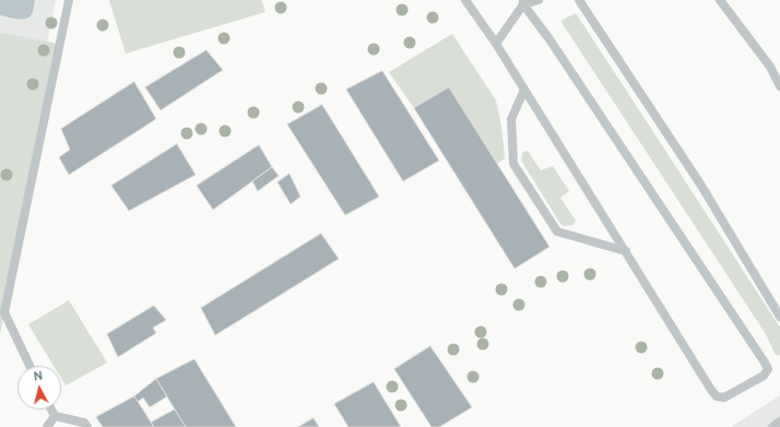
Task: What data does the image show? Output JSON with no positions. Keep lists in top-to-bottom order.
{
  "north": "top"
}
